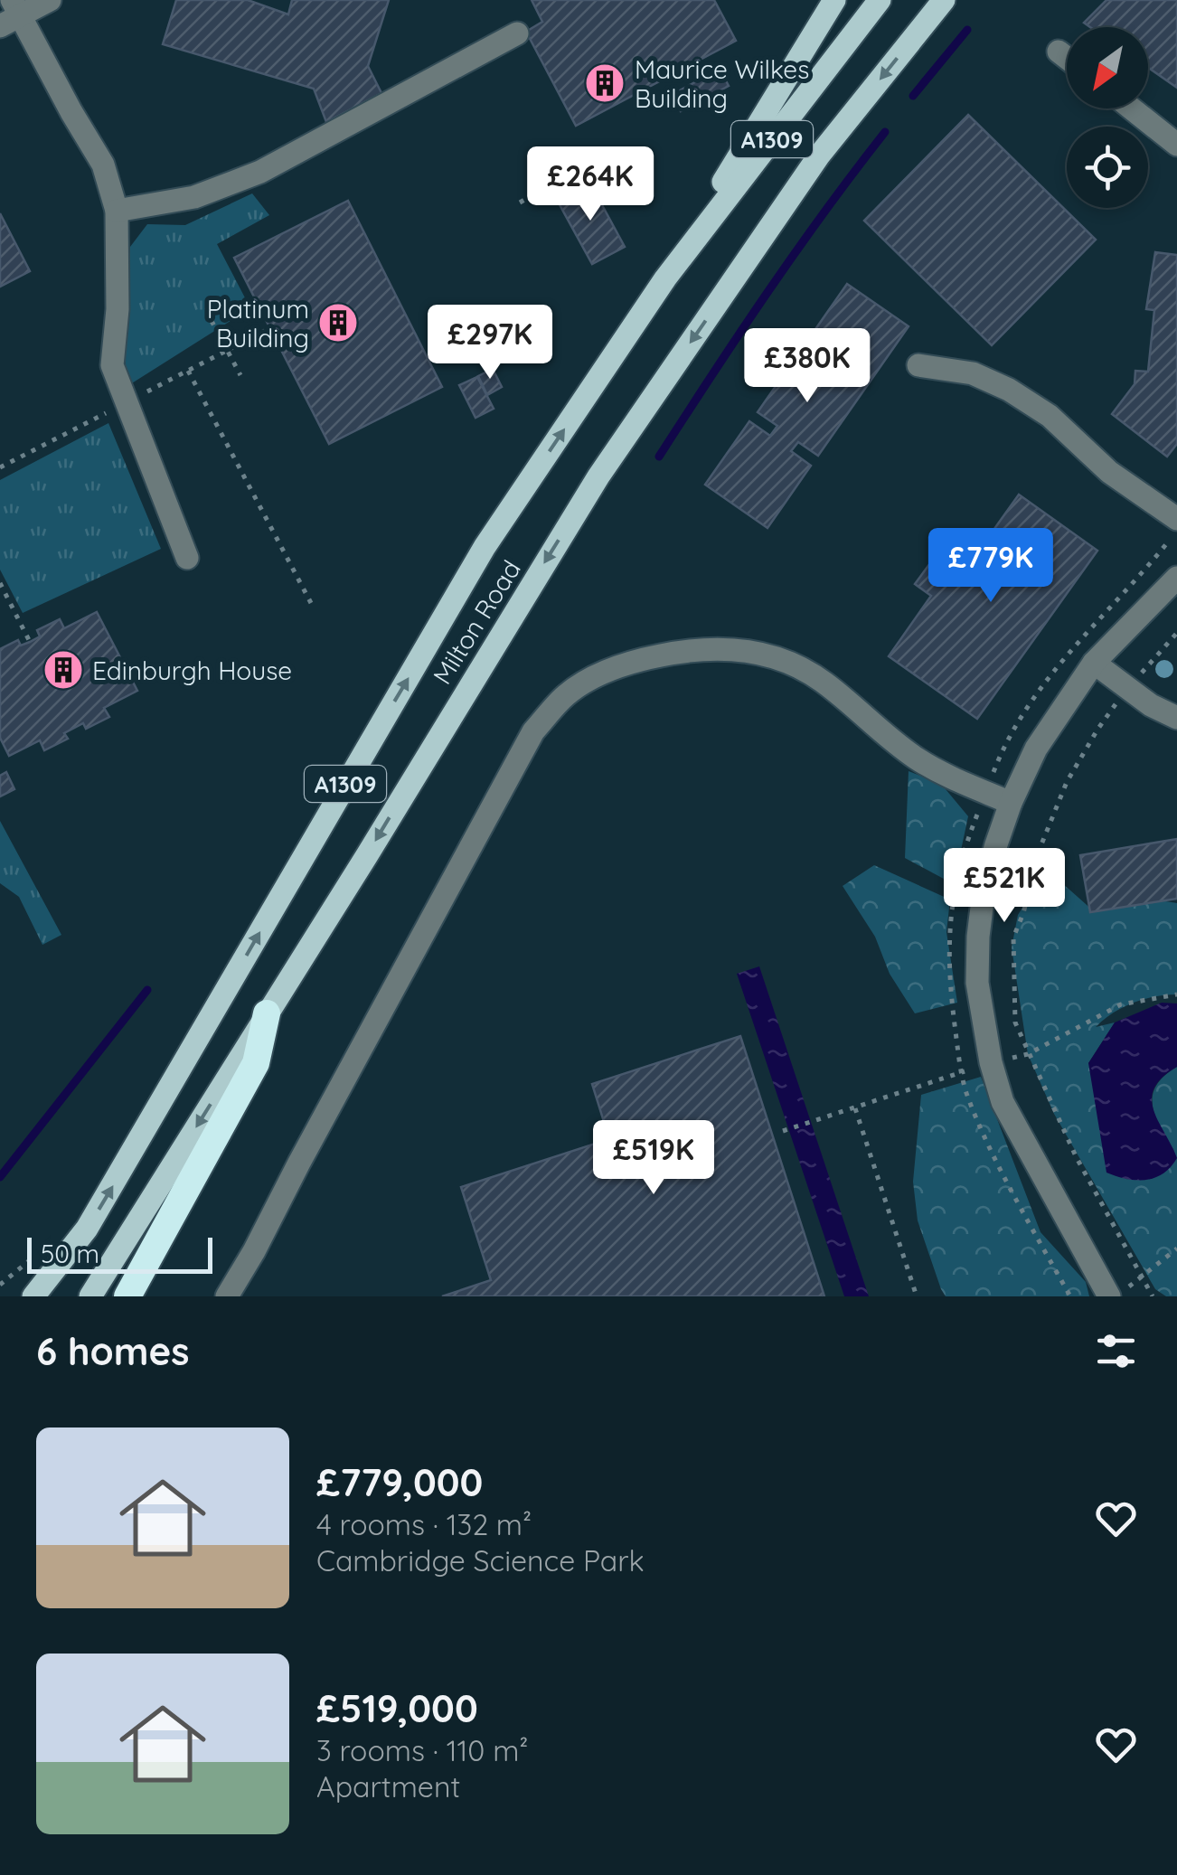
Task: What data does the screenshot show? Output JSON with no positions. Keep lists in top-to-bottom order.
{
  "streets": {
    "main road": ["A1309", "Milton Road"]
  },
  "crossings": [
    ["A1309", "Milton Road"]
  ],
  "places": {
    "building": ["Maurice Wilkes Building", "Platinum Building", "Edinburgh House"]
  },
  "scale_bar": "50 m",
  "north": "bottom left",
  "page": {
    "price": [
      "£264K",
      "£297K",
      "£380K",
      "£779K",
      "£521K",
      "£519K"
    ],
    "scale": "50 m",
    "heading": "6 homes",
    "list": [
      {
        "name": "£779,000",
        "note": "4 rooms · 132 m² · Cambridge Science Park"
      },
      {
        "name": "£519,000",
        "note": "3 rooms · 110 m² · Apartment"
      }
    ]
  }
}
